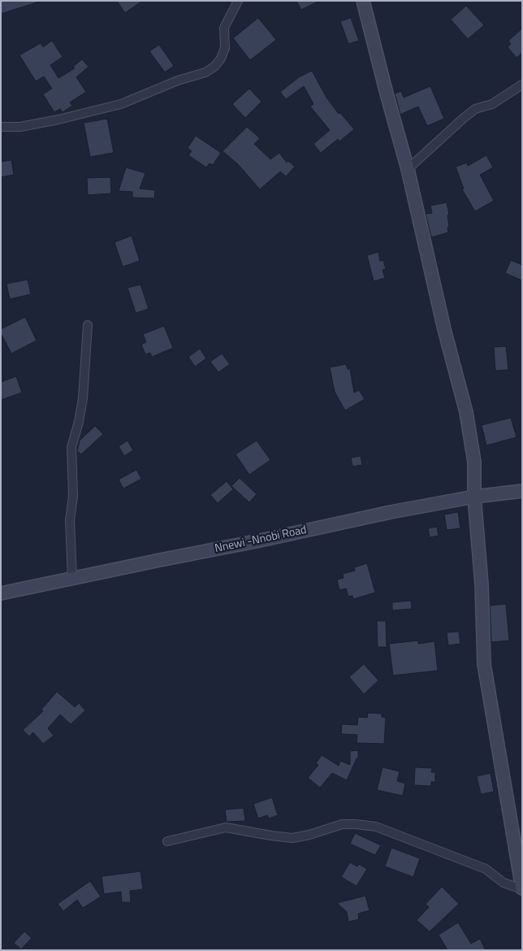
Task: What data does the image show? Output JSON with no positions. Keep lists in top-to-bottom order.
{
  "streets": {
    "street": ["Nnewi -Nnobi Road"]
  }
}
